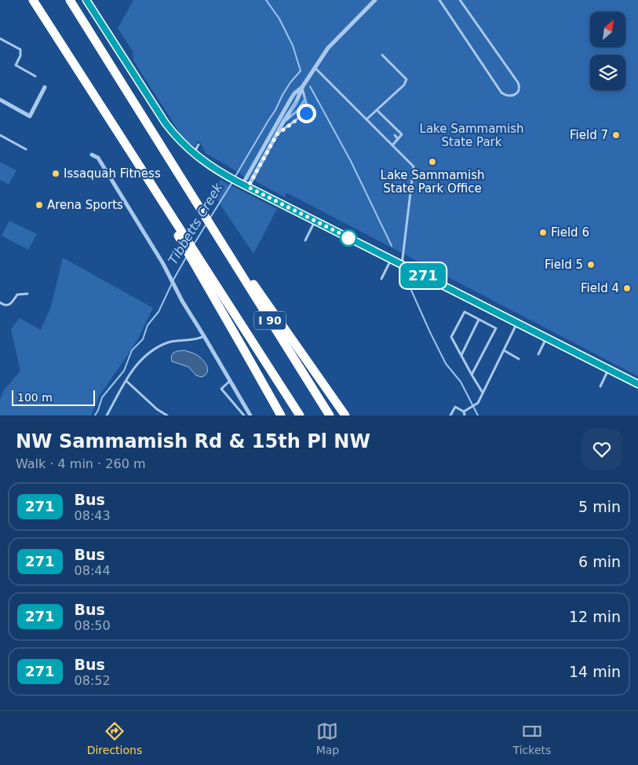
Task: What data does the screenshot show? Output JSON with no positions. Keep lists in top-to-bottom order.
{
  "streets": {
    "highway": ["I 90"]
  },
  "water": ["Tibbetts Creek"],
  "parks": ["Lake Sammamish State Park"],
  "places": [
    "Field 7",
    "Lake Sammamish State Park Office",
    "Issaquah Fitness",
    "Arena Sports",
    "Field 6",
    "Field 5",
    "Field 4"
  ],
  "lines": ["bus line 271"],
  "scale_bar": "100 m",
  "north": "top right",
  "page": {
    "on_map": "271",
    "scale": "100 m",
    "heading": ["NW Sammamish Rd & 15th Pl NW", "Walk · 4 min · 260 m"],
    "list": [
      {
        "mark": "271",
        "name": "Bus",
        "note": "08:43",
        "value": "5 min"
      },
      {
        "mark": "271",
        "name": "Bus",
        "note": "08:44",
        "value": "6 min"
      },
      {
        "mark": "271",
        "name": "Bus",
        "note": "08:50",
        "value": "12 min"
      },
      {
        "mark": "271",
        "name": "Bus",
        "note": "08:52",
        "value": "14 min"
      }
    ],
    "tabs": ["Directions", "Map", "Tickets"]
  }
}
